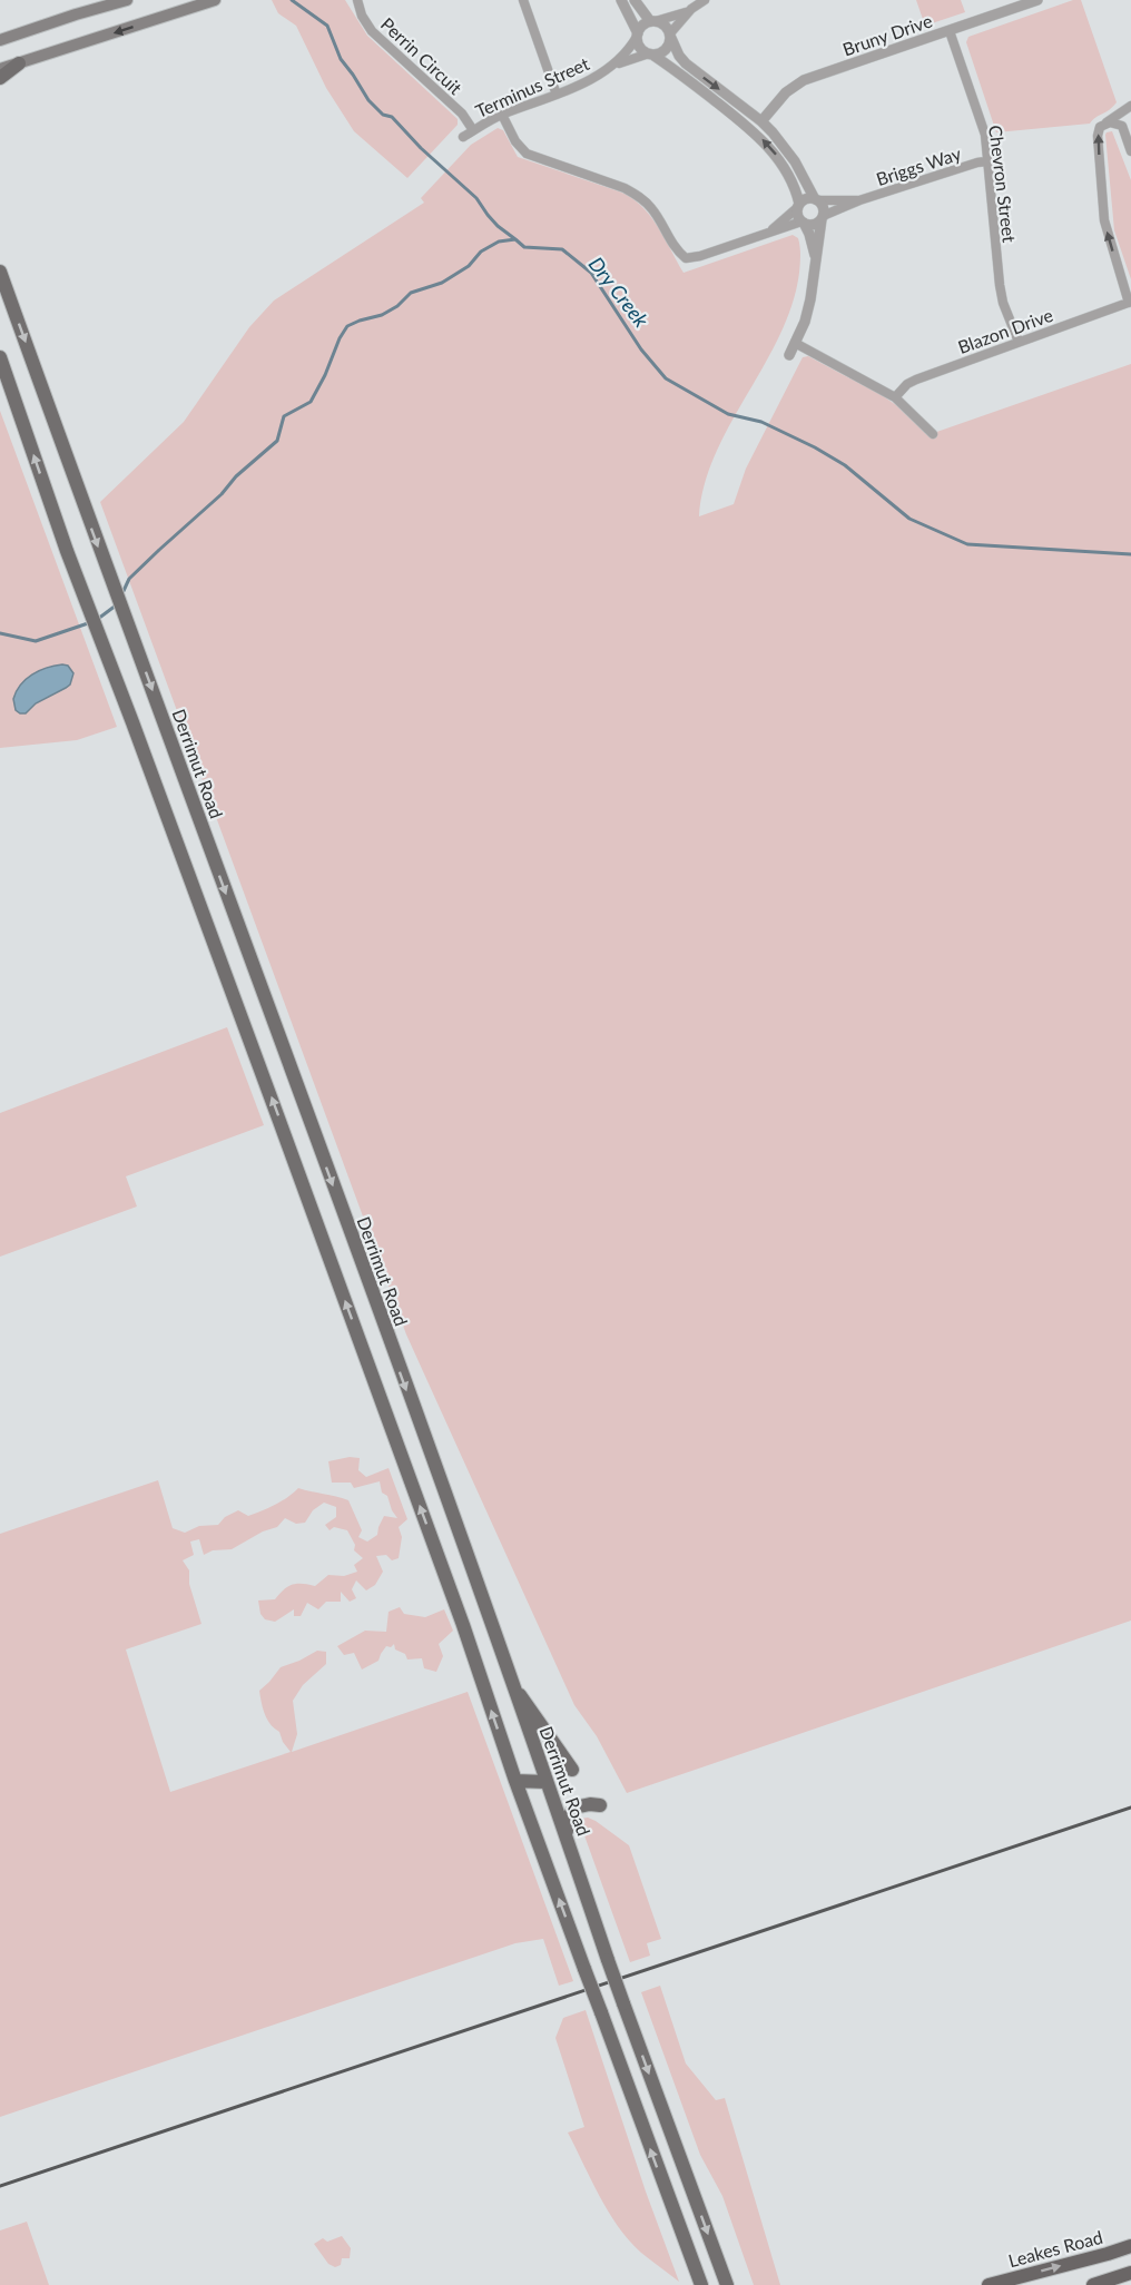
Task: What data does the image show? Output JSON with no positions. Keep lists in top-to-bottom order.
{
  "streets": {
    "highway": ["Leakes Road"],
    "main road": ["Derrimut Road"],
    "street": [
      "Bruny Drive",
      "Perrin Circuit",
      "Terminus Street",
      "Briggs Way",
      "Chevron Street",
      "Blazon Drive"
    ]
  },
  "crossings": [
    ["Bruny Drive", "Chevron Street"],
    ["Perrin Circuit", "Terminus Street"],
    ["Briggs Way", "Chevron Street"],
    ["Chevron Street", "Blazon Drive"]
  ],
  "one_way": ["Leakes Road"],
  "water": ["Dry Creek"]
}
